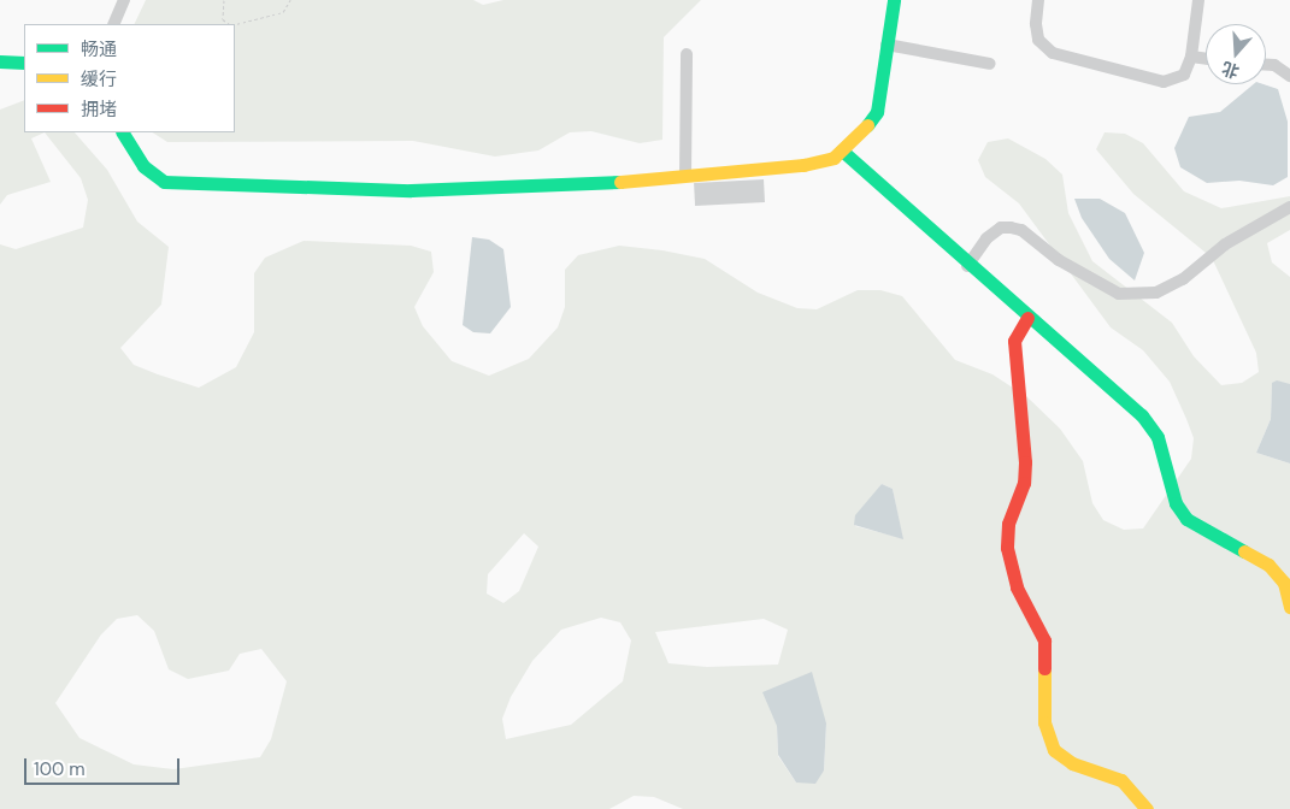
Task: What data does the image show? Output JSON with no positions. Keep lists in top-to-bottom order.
{
  "legend": ["畅通", "缓行", "拥堵"],
  "scale_bar": "100 m",
  "north": "bottom"
}
